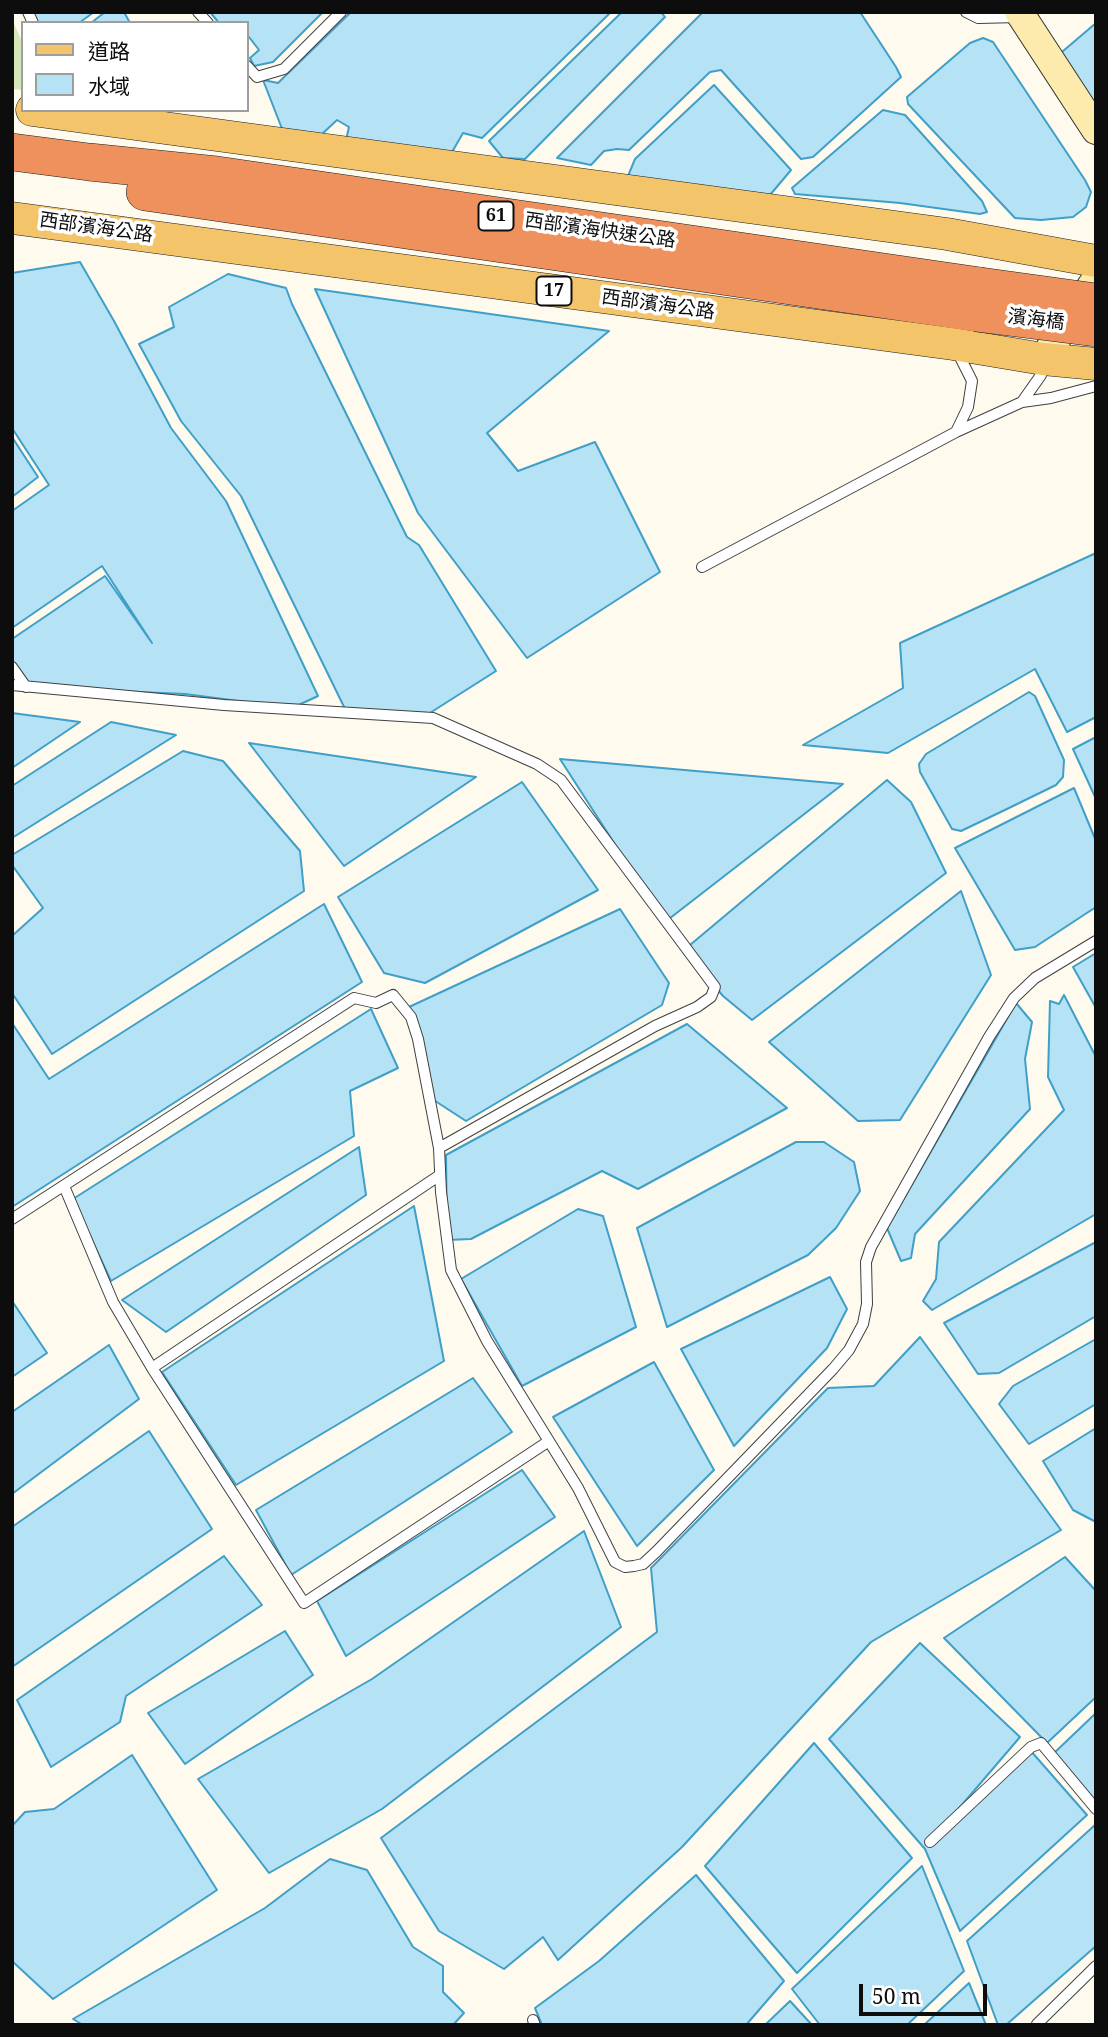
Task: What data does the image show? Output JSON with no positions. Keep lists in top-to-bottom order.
{
  "streets": {
    "highway": ["61", "西部濱海快速公路", "濱海橋"],
    "main road": ["西部濱海公路", "17"]
  },
  "crossings": [
    ["西部濱海快速公路", "濱海橋"]
  ],
  "legend": ["道路", "水域"],
  "scale_bar": "50 m"
}
